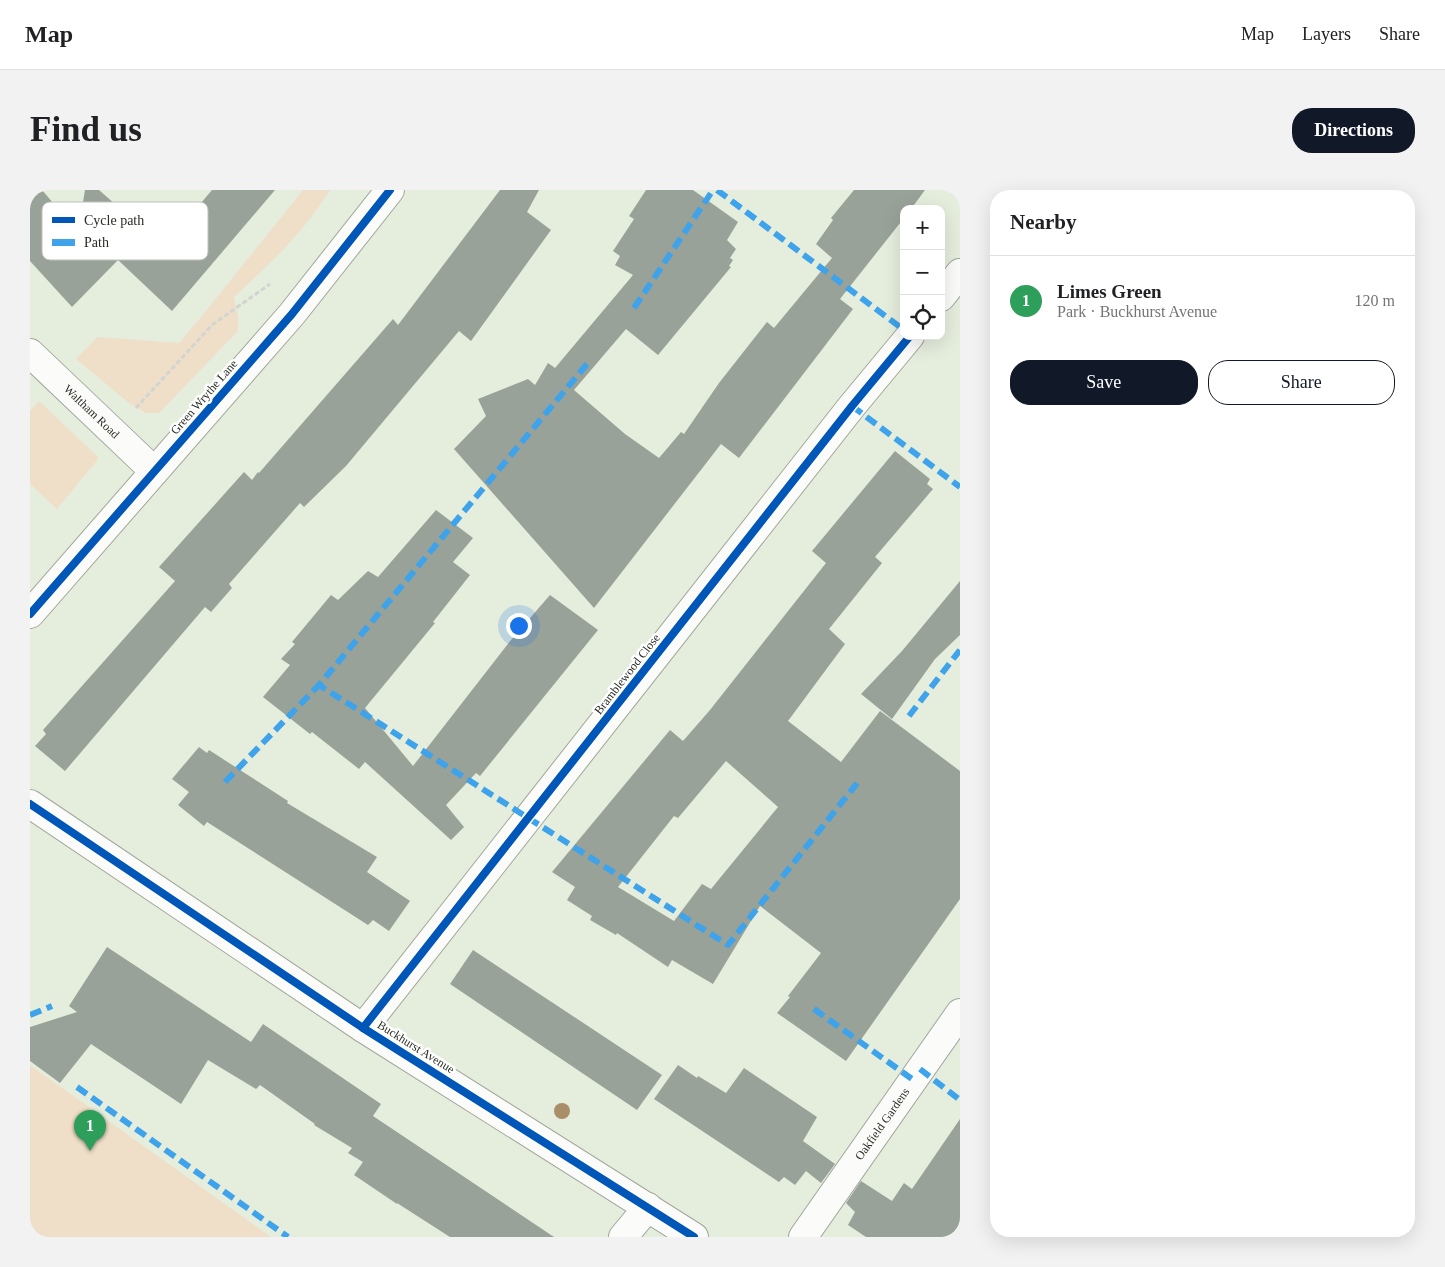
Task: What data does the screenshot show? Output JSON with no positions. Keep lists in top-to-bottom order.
{
  "streets": {
    "street": [
      "Green Wrythe Lane",
      "Waltham Road",
      "Bramblewood Close",
      "Buckhurst Avenue",
      "Oakfield Gardens"
    ]
  },
  "crossings": [
    ["Green Wrythe Lane", "Waltham Road"],
    ["Bramblewood Close", "Buckhurst Avenue"]
  ],
  "legend": ["Cycle path", "Path"],
  "page": {
    "header": "Map",
    "nav": ["Map", "Layers", "Share"],
    "buttons": [
      "Directions",
      ["Save", "Share"]
    ],
    "title": "Find us",
    "heading": "Nearby",
    "map_buttons": ["+", "−"],
    "list": [
      {
        "mark": "1",
        "name": "Limes Green",
        "note": "Park · Buckhurst Avenue",
        "value": "120 m"
      }
    ],
    "pins": "1"
  }
}
